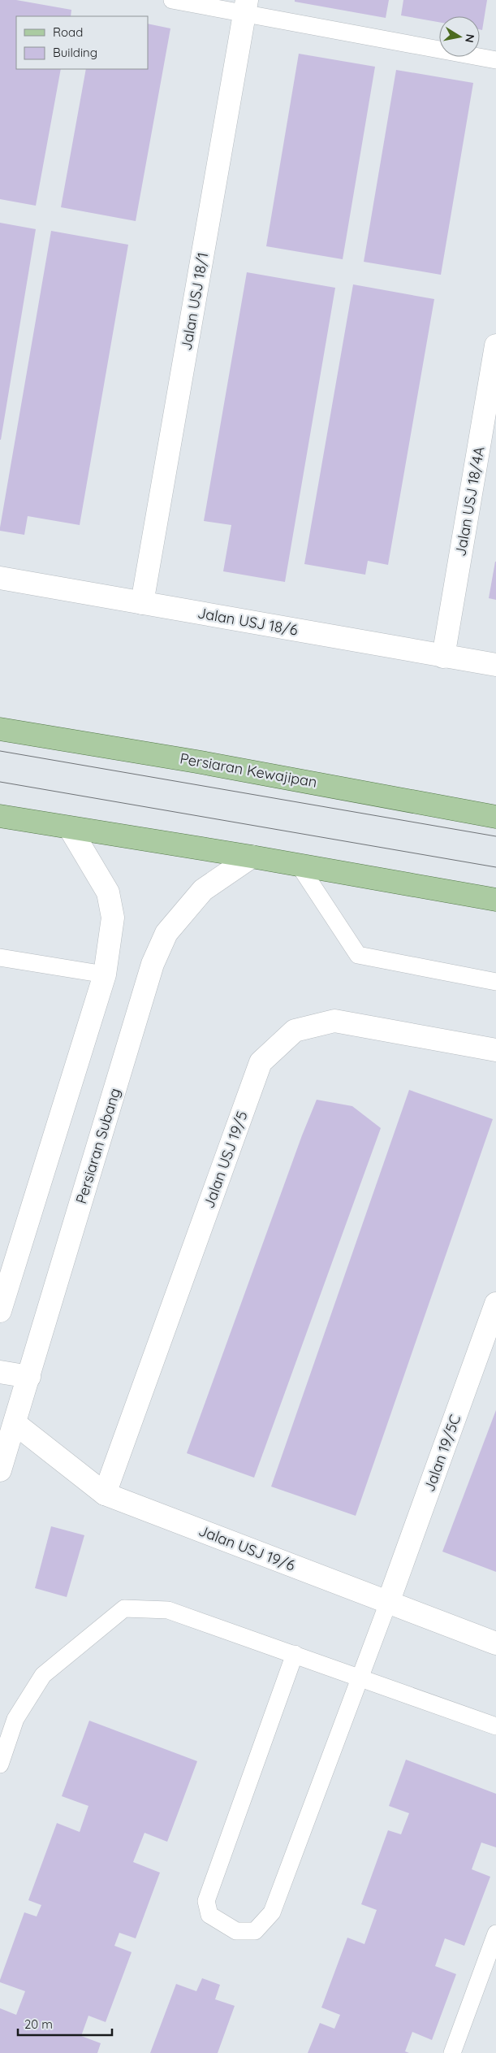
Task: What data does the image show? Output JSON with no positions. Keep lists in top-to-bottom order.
{
  "streets": {
    "main road": ["Persiaran Kewajipan"],
    "street": [
      "Jalan USJ 18/1",
      "Jalan USJ 18/4A",
      "Jalan USJ 18/6",
      "Persiaran Subang",
      "Jalan USJ 19/5",
      "Jalan 19/5C",
      "Jalan USJ 19/6"
    ]
  },
  "crossings": [
    ["Jalan USJ 18/1", "Jalan USJ 18/6"],
    ["Jalan USJ 18/4A", "Jalan USJ 18/6"],
    ["Persiaran Subang", "Jalan USJ 19/6"],
    ["Jalan USJ 19/5", "Jalan USJ 19/6"],
    ["Jalan 19/5C", "Jalan USJ 19/6"]
  ],
  "legend": ["Road", "Building"],
  "scale_bar": "20 m",
  "north": "right"
}
